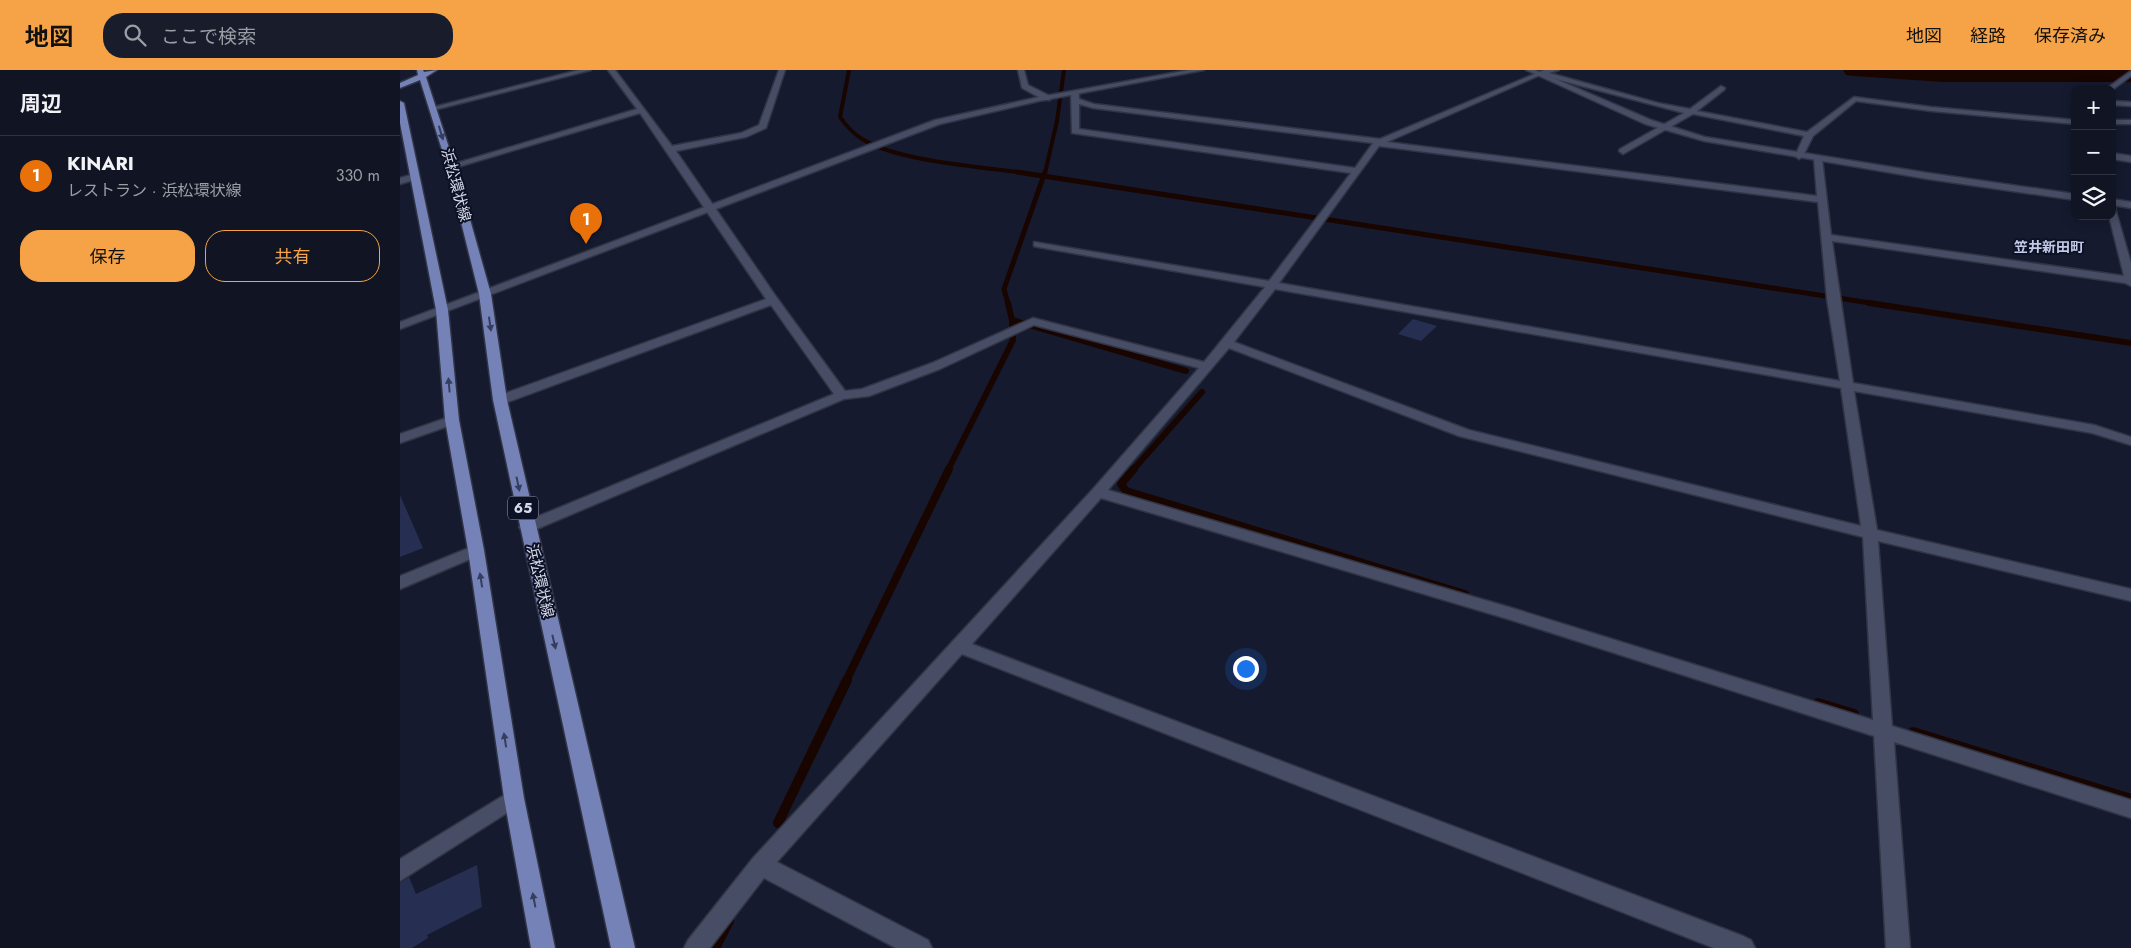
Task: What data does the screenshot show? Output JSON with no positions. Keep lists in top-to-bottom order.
{
  "streets": {
    "main road": ["浜松環状線", "65"]
  },
  "districts": ["笠井新田町"],
  "page": {
    "header": "地図",
    "search": "ここで検索",
    "nav": ["地図", "経路", "保存済み"],
    "heading": "周辺",
    "map_buttons": ["+", "−"],
    "list": [
      {
        "mark": "1",
        "name": "KINARI",
        "note": "レストラン · 浜松環状線",
        "value": "330 m"
      }
    ],
    "pins": "1",
    "buttons": ["保存", "共有"]
  }
}
